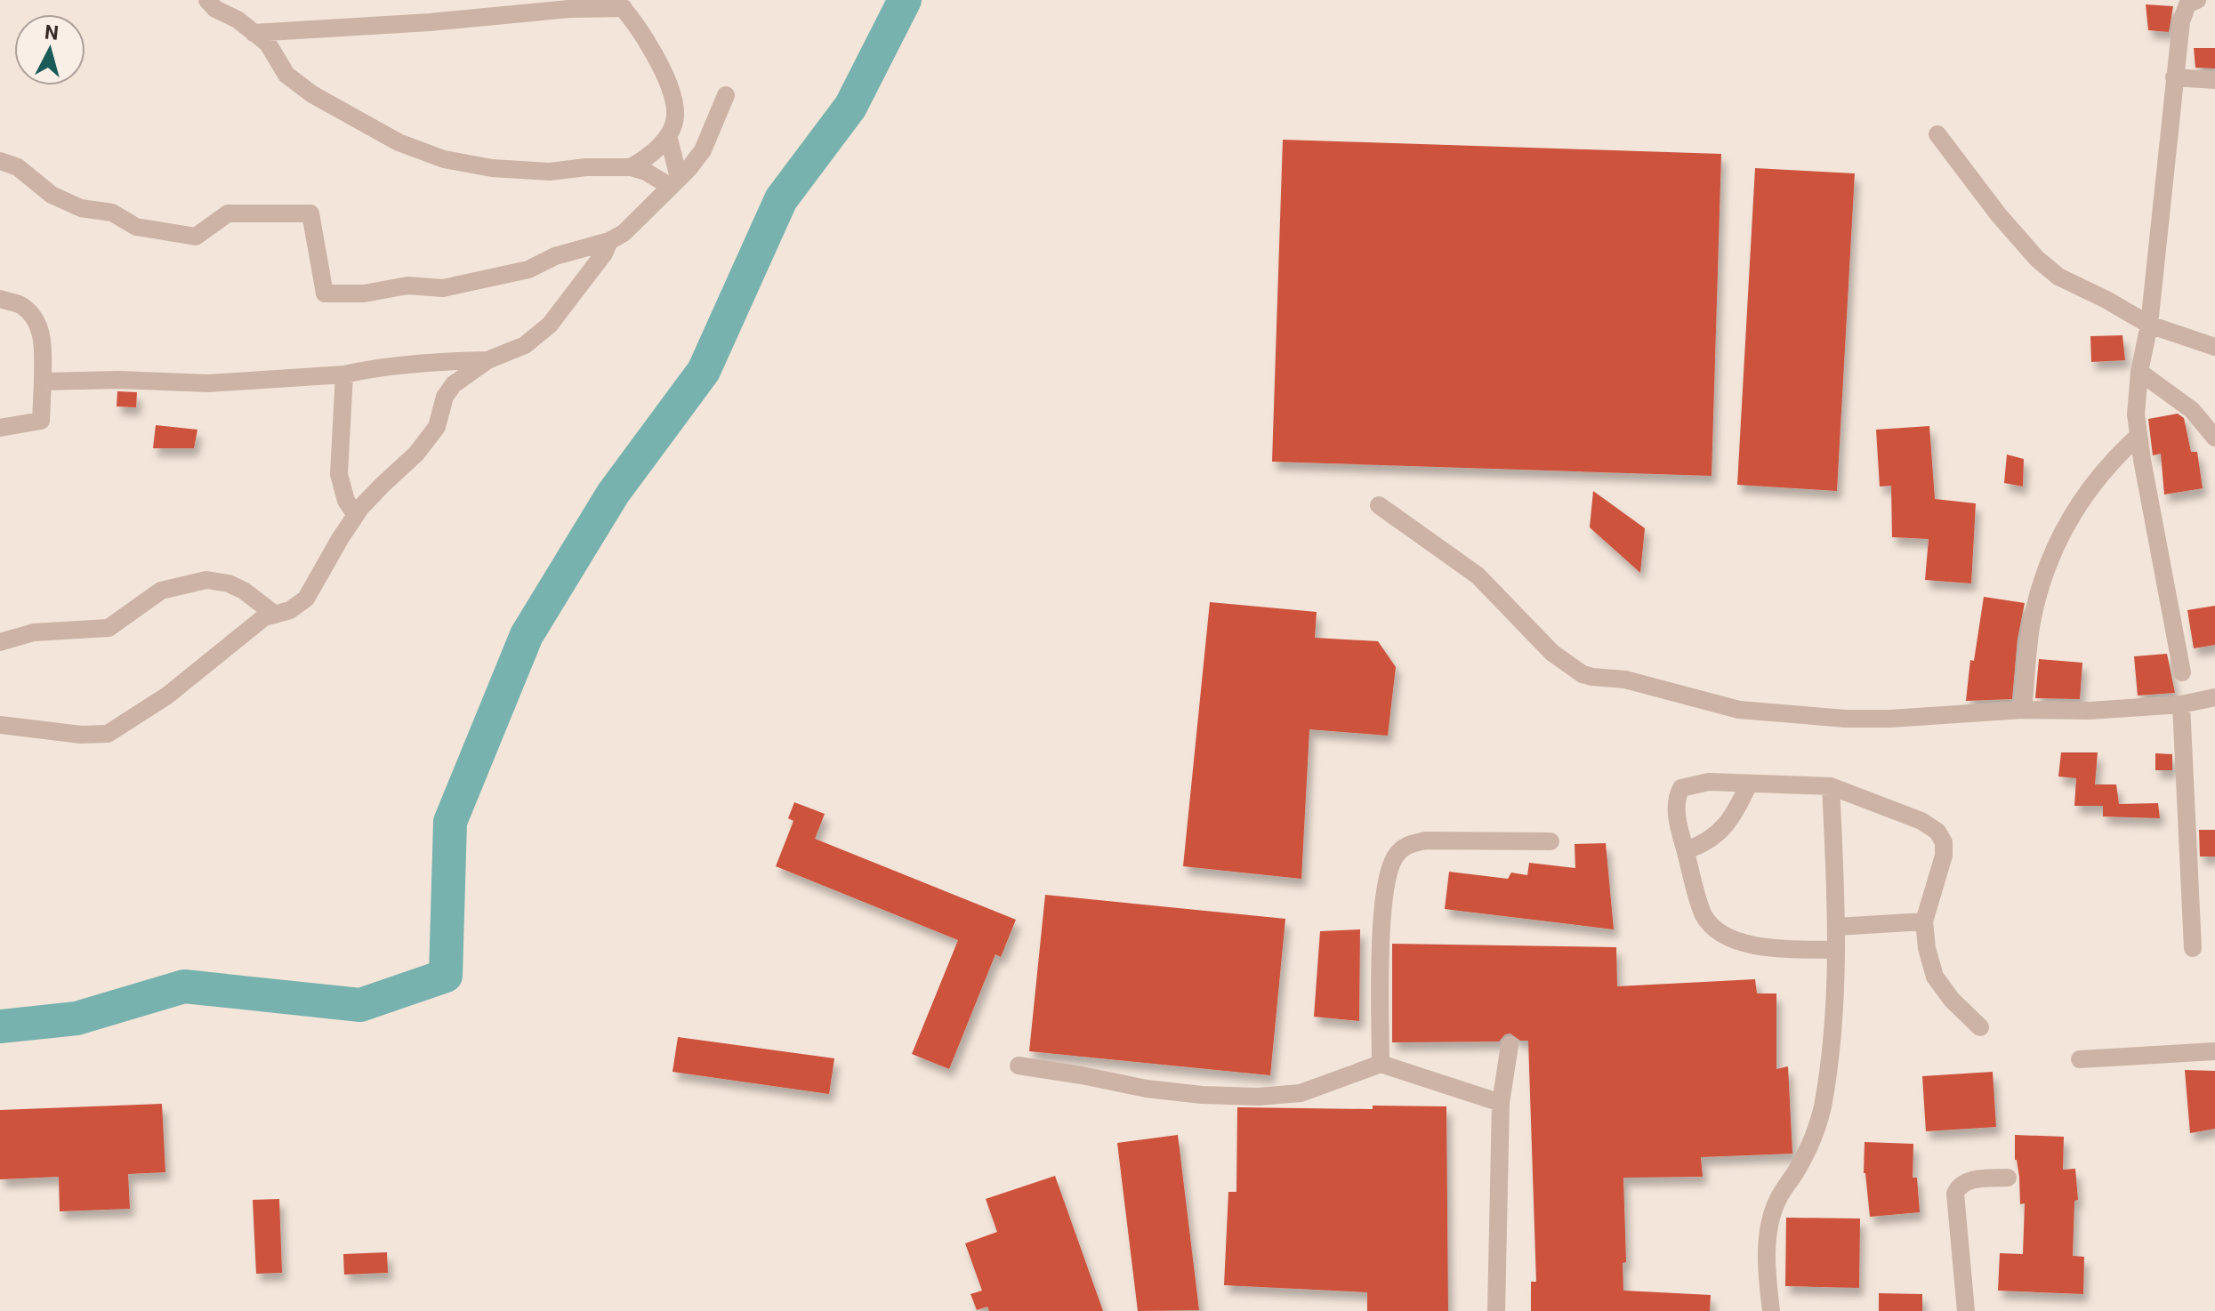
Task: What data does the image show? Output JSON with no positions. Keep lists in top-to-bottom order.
{
  "north": "top"
}
